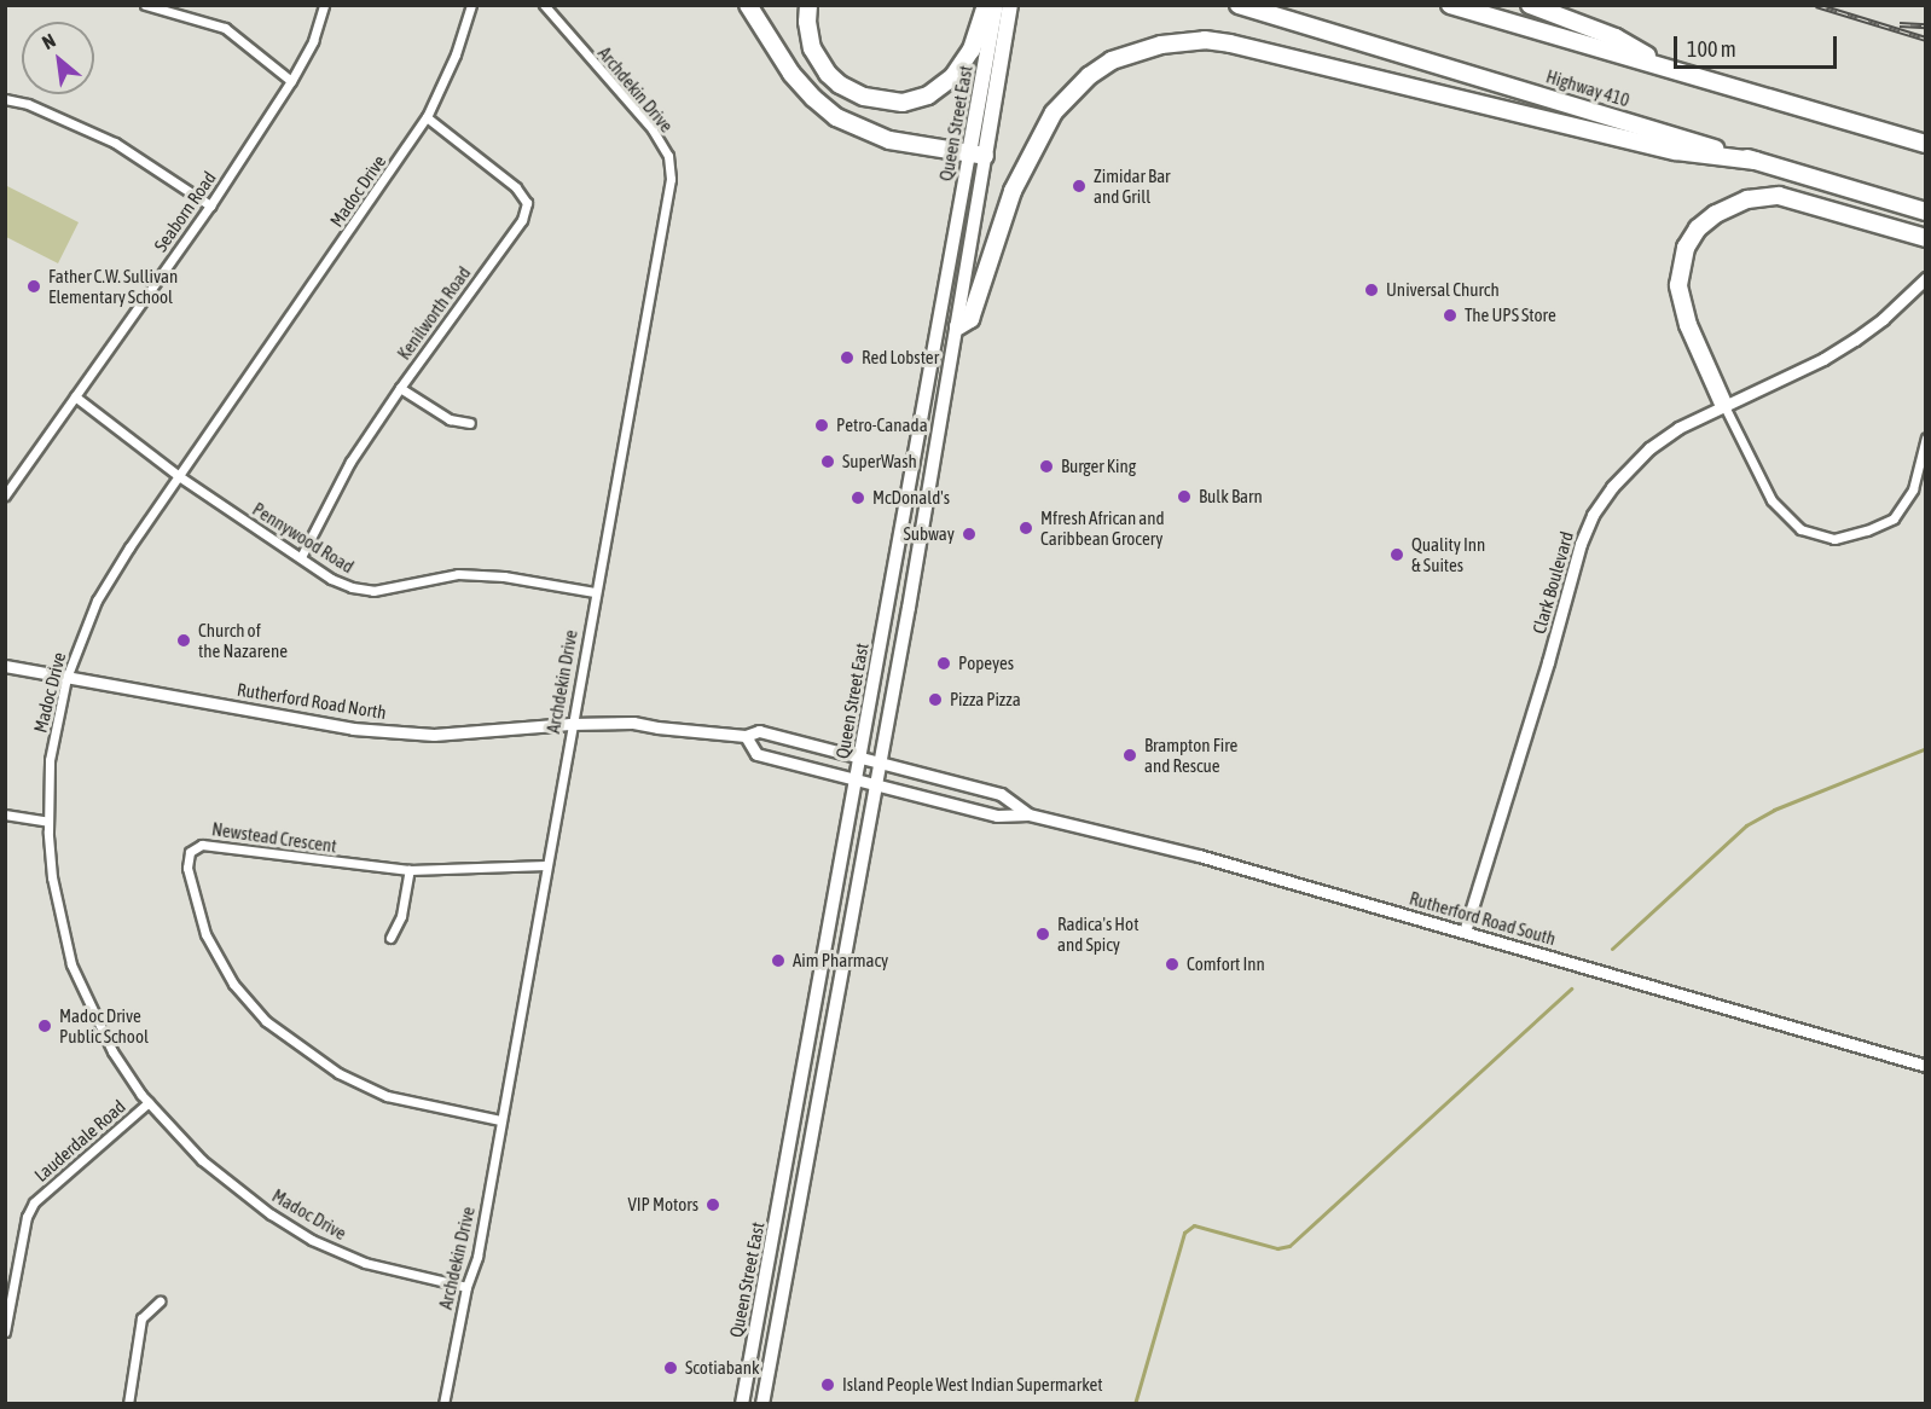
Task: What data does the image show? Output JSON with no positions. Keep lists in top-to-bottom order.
{
  "streets": {
    "highway": ["Highway 410"],
    "main road": ["Queen Street East"],
    "street": [
      "Archdekin Drive",
      "Madoc Drive",
      "Seaborn Road",
      "Kenilworth Road",
      "Pennywood Road",
      "Clark Boulevard",
      "Rutherford Road North",
      "Newstead Crescent",
      "Rutherford Road South",
      "Lauderdale Road"
    ]
  },
  "crossings": [
    ["Archdekin Drive", "Madoc Drive"],
    ["Archdekin Drive", "Pennywood Road"],
    ["Archdekin Drive", "Rutherford Road North"],
    ["Archdekin Drive", "Newstead Crescent"],
    ["Queen Street East", "Rutherford Road North"],
    ["Queen Street East", "Rutherford Road South"],
    ["Madoc Drive", "Kenilworth Road"],
    ["Madoc Drive", "Pennywood Road"],
    ["Madoc Drive", "Rutherford Road North"],
    ["Madoc Drive", "Lauderdale Road"],
    ["Seaborn Road", "Pennywood Road"],
    ["Kenilworth Road", "Pennywood Road"],
    ["Clark Boulevard", "Rutherford Road South"],
    ["Rutherford Road North", "Rutherford Road South"]
  ],
  "places": [
    "Zimidar Bar and Grill",
    "Father C.W. Sullivan Elementary School",
    "Universal Church",
    "The UPS Store",
    "Red Lobster",
    "Petro-Canada",
    "SuperWash",
    "Burger King",
    "Bulk Barn",
    "McDonald's",
    "Mfresh African and Caribbean Grocery",
    "Subway",
    "Quality Inn & Suites",
    "Church of the Nazarene",
    "Popeyes",
    "Pizza Pizza",
    "Brampton Fire and Rescue",
    "Radica's Hot and Spicy",
    "Aim Pharmacy",
    "Comfort Inn",
    "Madoc Drive Public School",
    "VIP Motors",
    "Scotiabank",
    "Island People West Indian Supermarket"
  ],
  "scale_bar": "100 m",
  "north": "top left"
}
